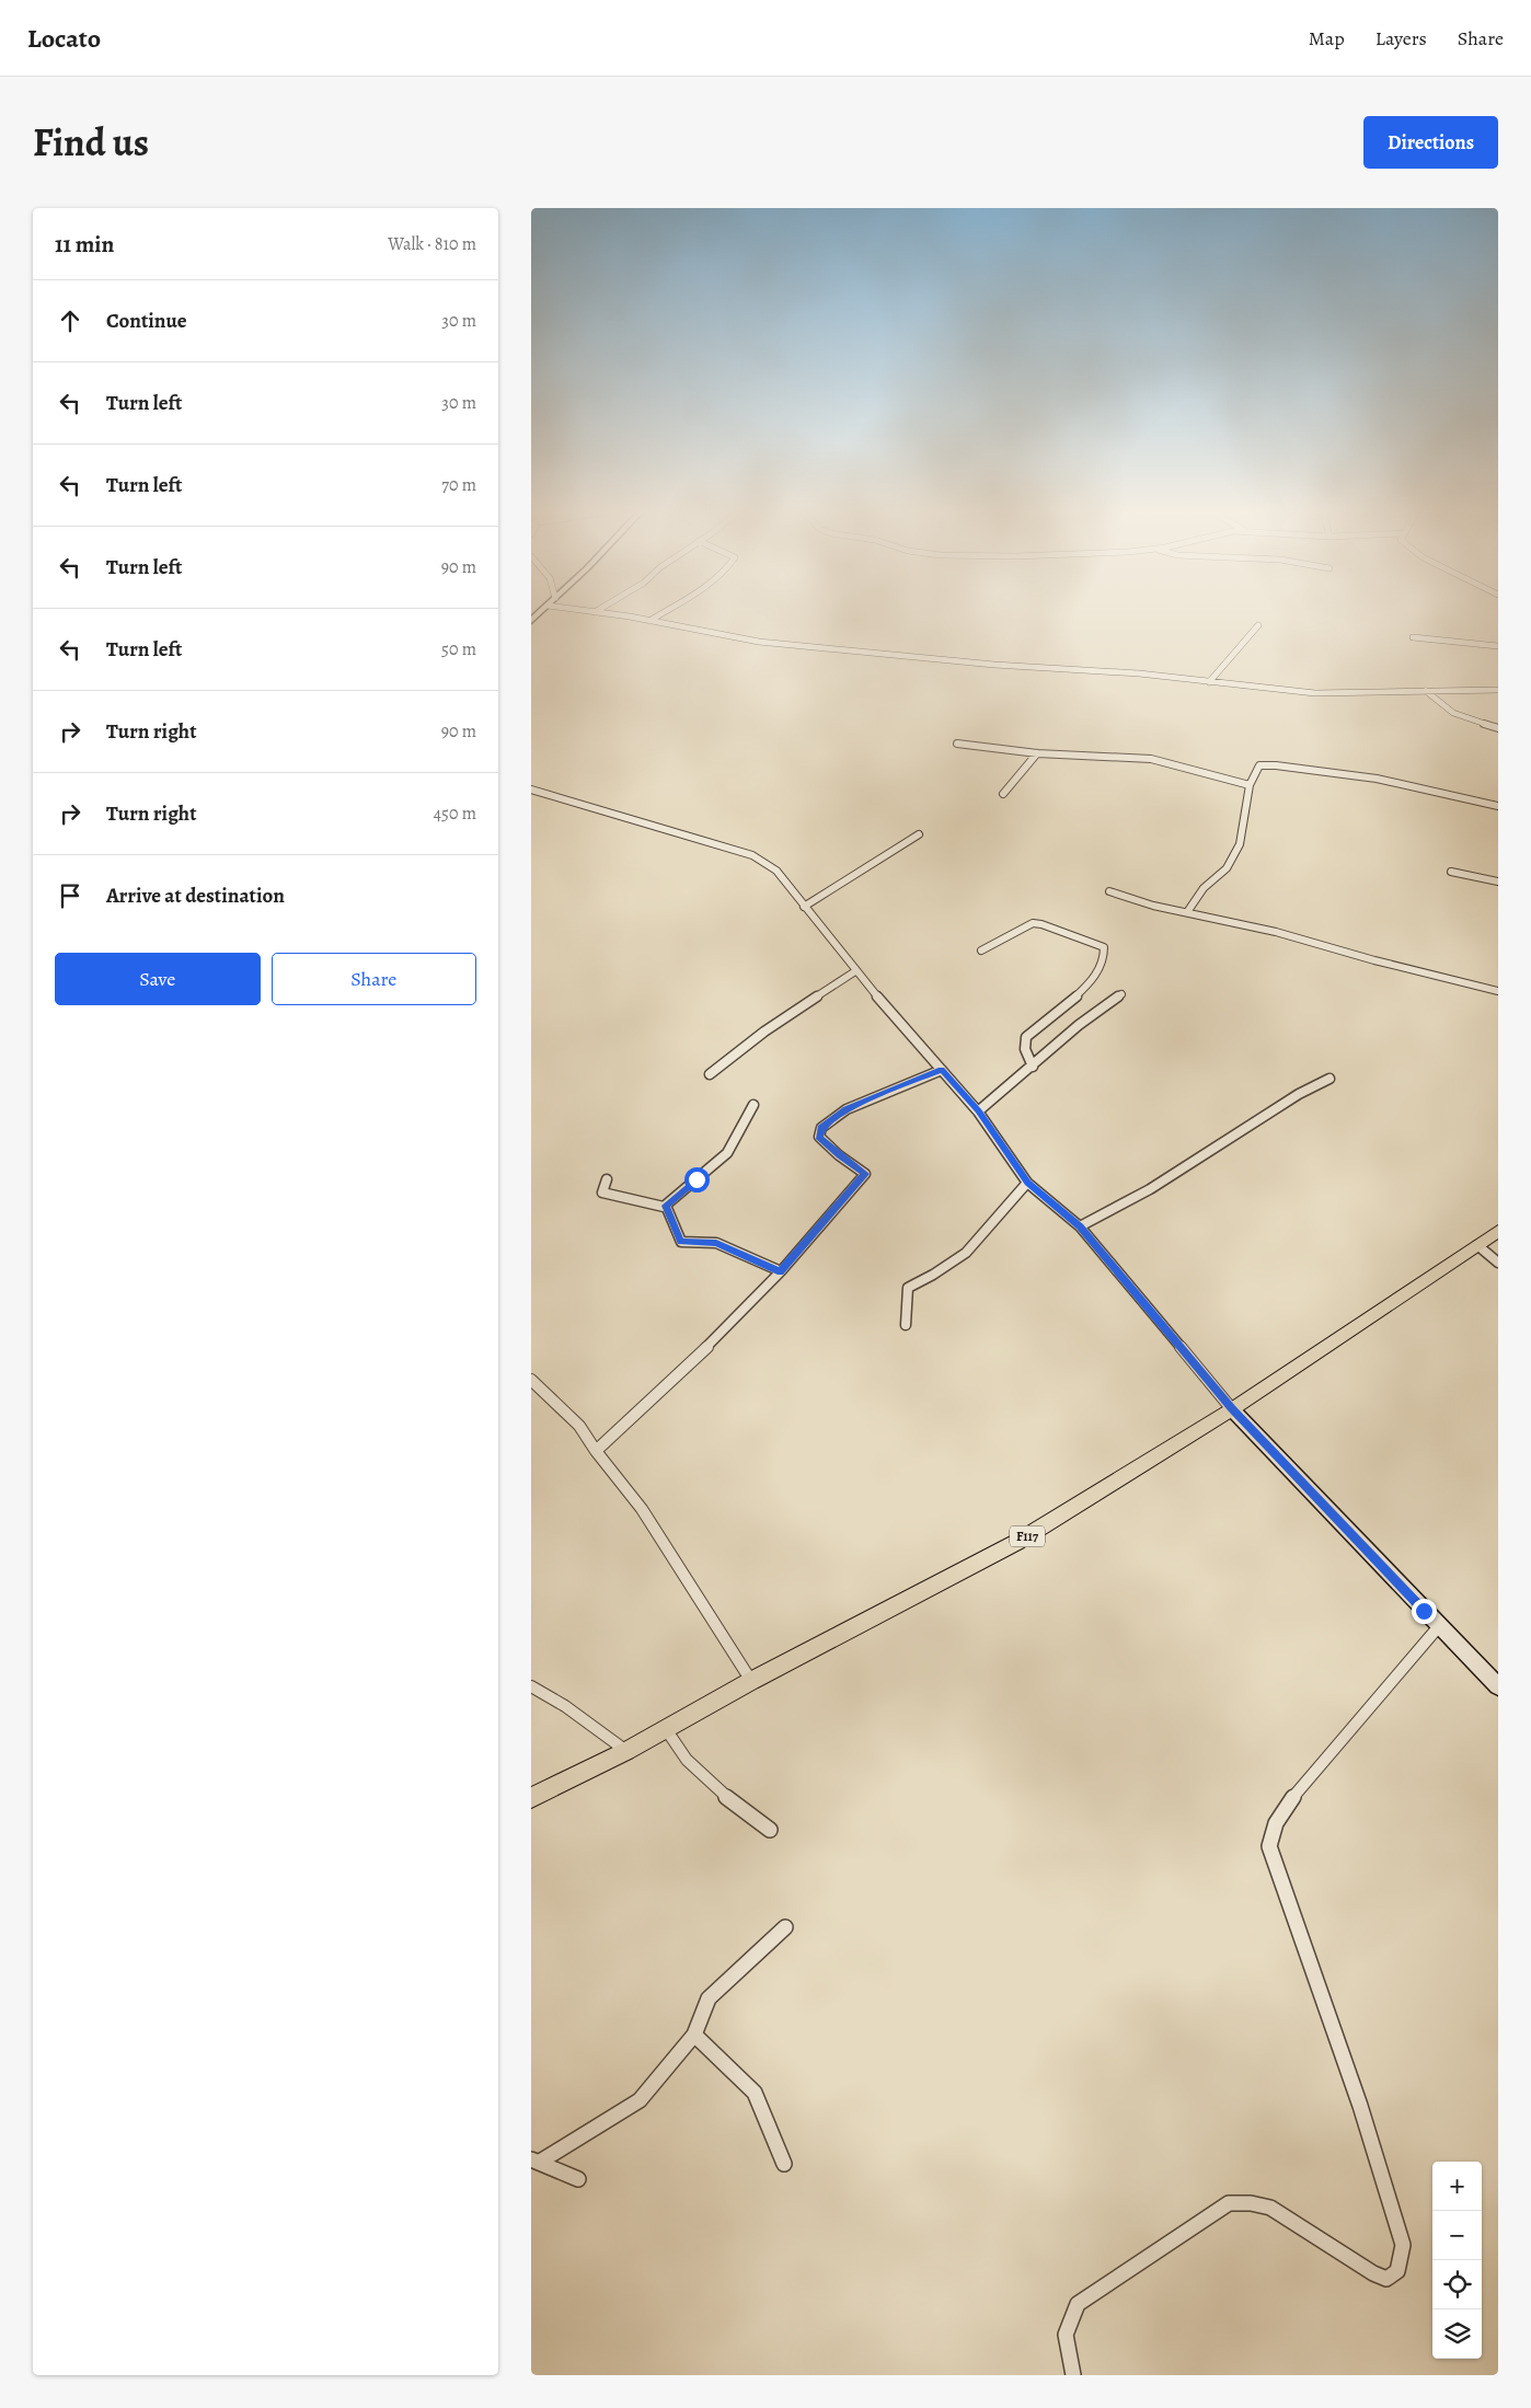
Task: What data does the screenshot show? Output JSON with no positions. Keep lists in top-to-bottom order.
{
  "streets": {
    "main road": ["F117"]
  },
  "page": {
    "header": "Locato",
    "nav": ["Map", "Layers", "Share"],
    "title": "Find us",
    "buttons": [
      "Directions",
      ["Save", "Share"]
    ],
    "heading": ["11 min", "Walk · 810 m"],
    "list": [
      ["Continue", "30 m"],
      ["Turn left", "30 m"],
      ["Turn left", "70 m"],
      ["Turn left", "90 m"],
      ["Turn left", "50 m"],
      ["Turn right", "90 m"],
      ["Turn right", "450 m"],
      "Arrive at destination"
    ],
    "map_buttons": ["+", "−"]
  }
}
